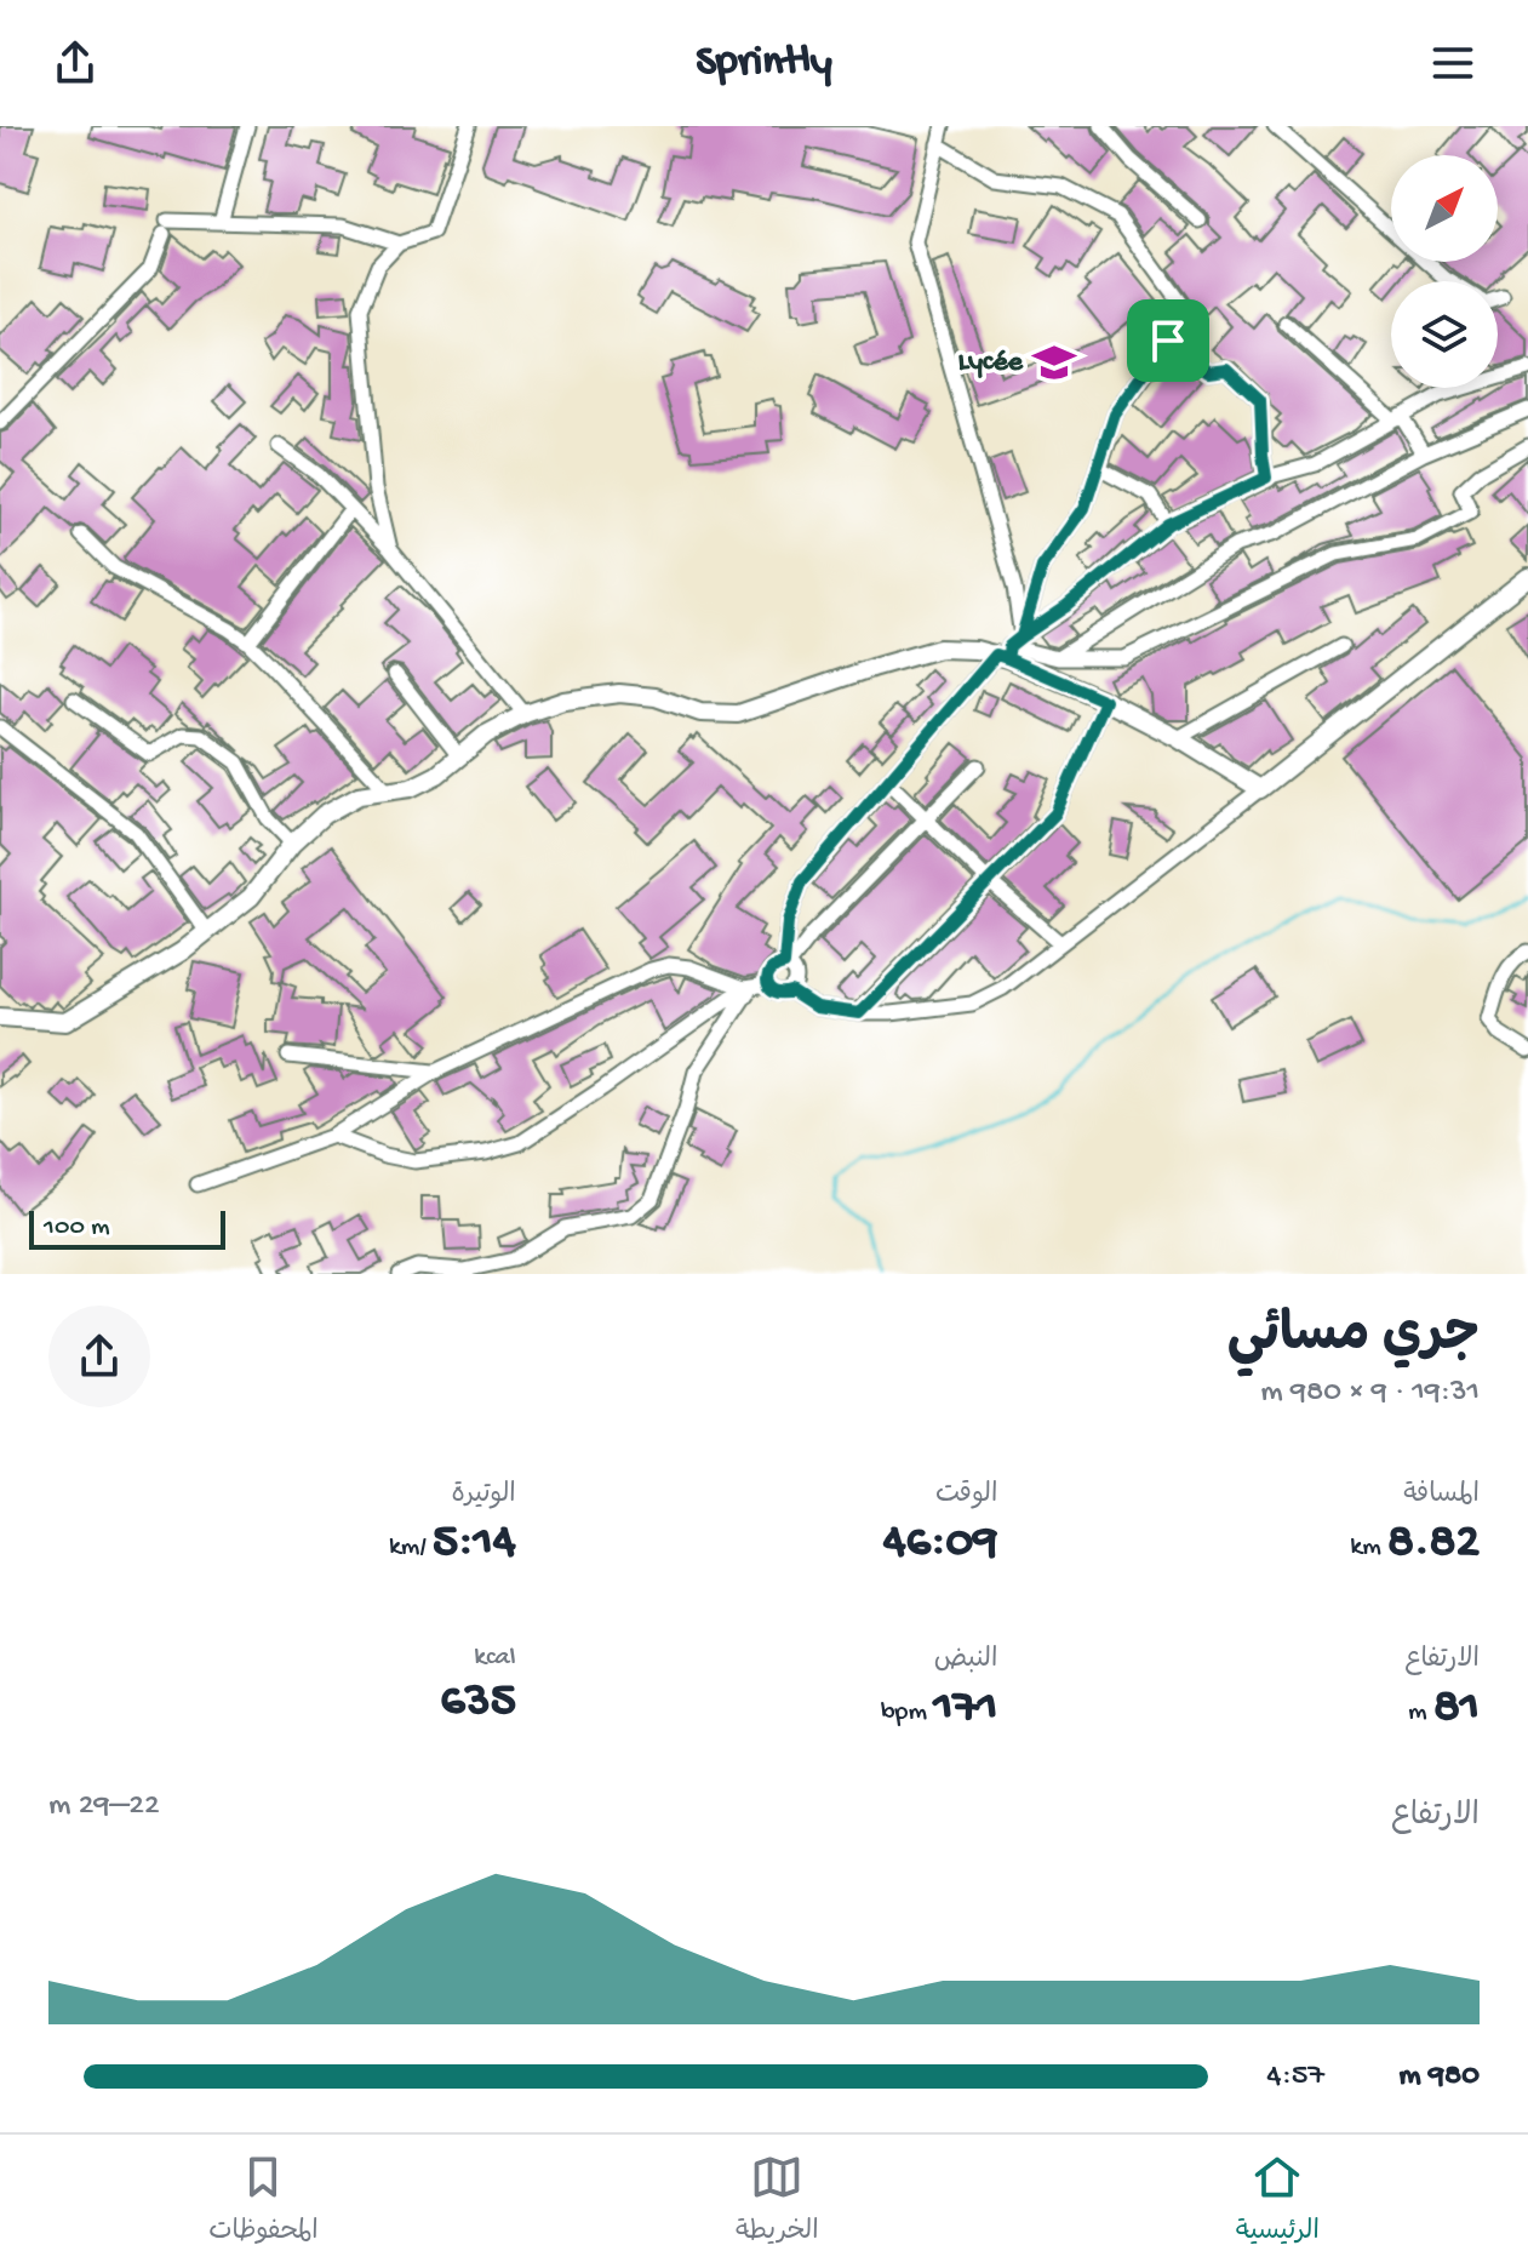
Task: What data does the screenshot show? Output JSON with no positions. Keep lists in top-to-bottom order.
{
  "places": {
    "school or university": ["Lycée"]
  },
  "scale_bar": "100 m",
  "north": "top right",
  "page": {
    "header": "Sprintly",
    "scale": "100 m",
    "heading": ["جري مسائي", "19:31 · 9 × 980 m"],
    "stats": [
      ["المسافة", "8.82 km"],
      ["الوقت", "46:09"],
      ["الوتيرة", "5:14 /km"],
      ["الارتفاع", "81 m"],
      ["النبض", "171 bpm"],
      ["kcal", "635"]
    ],
    "chart": ["الارتفاع", "22–29 m"],
    "list": [
      {
        "name": "980 m",
        "note": "4:57"
      }
    ],
    "tabs": ["الرئيسية", "الخريطة", "المحفوظات"]
  }
}
